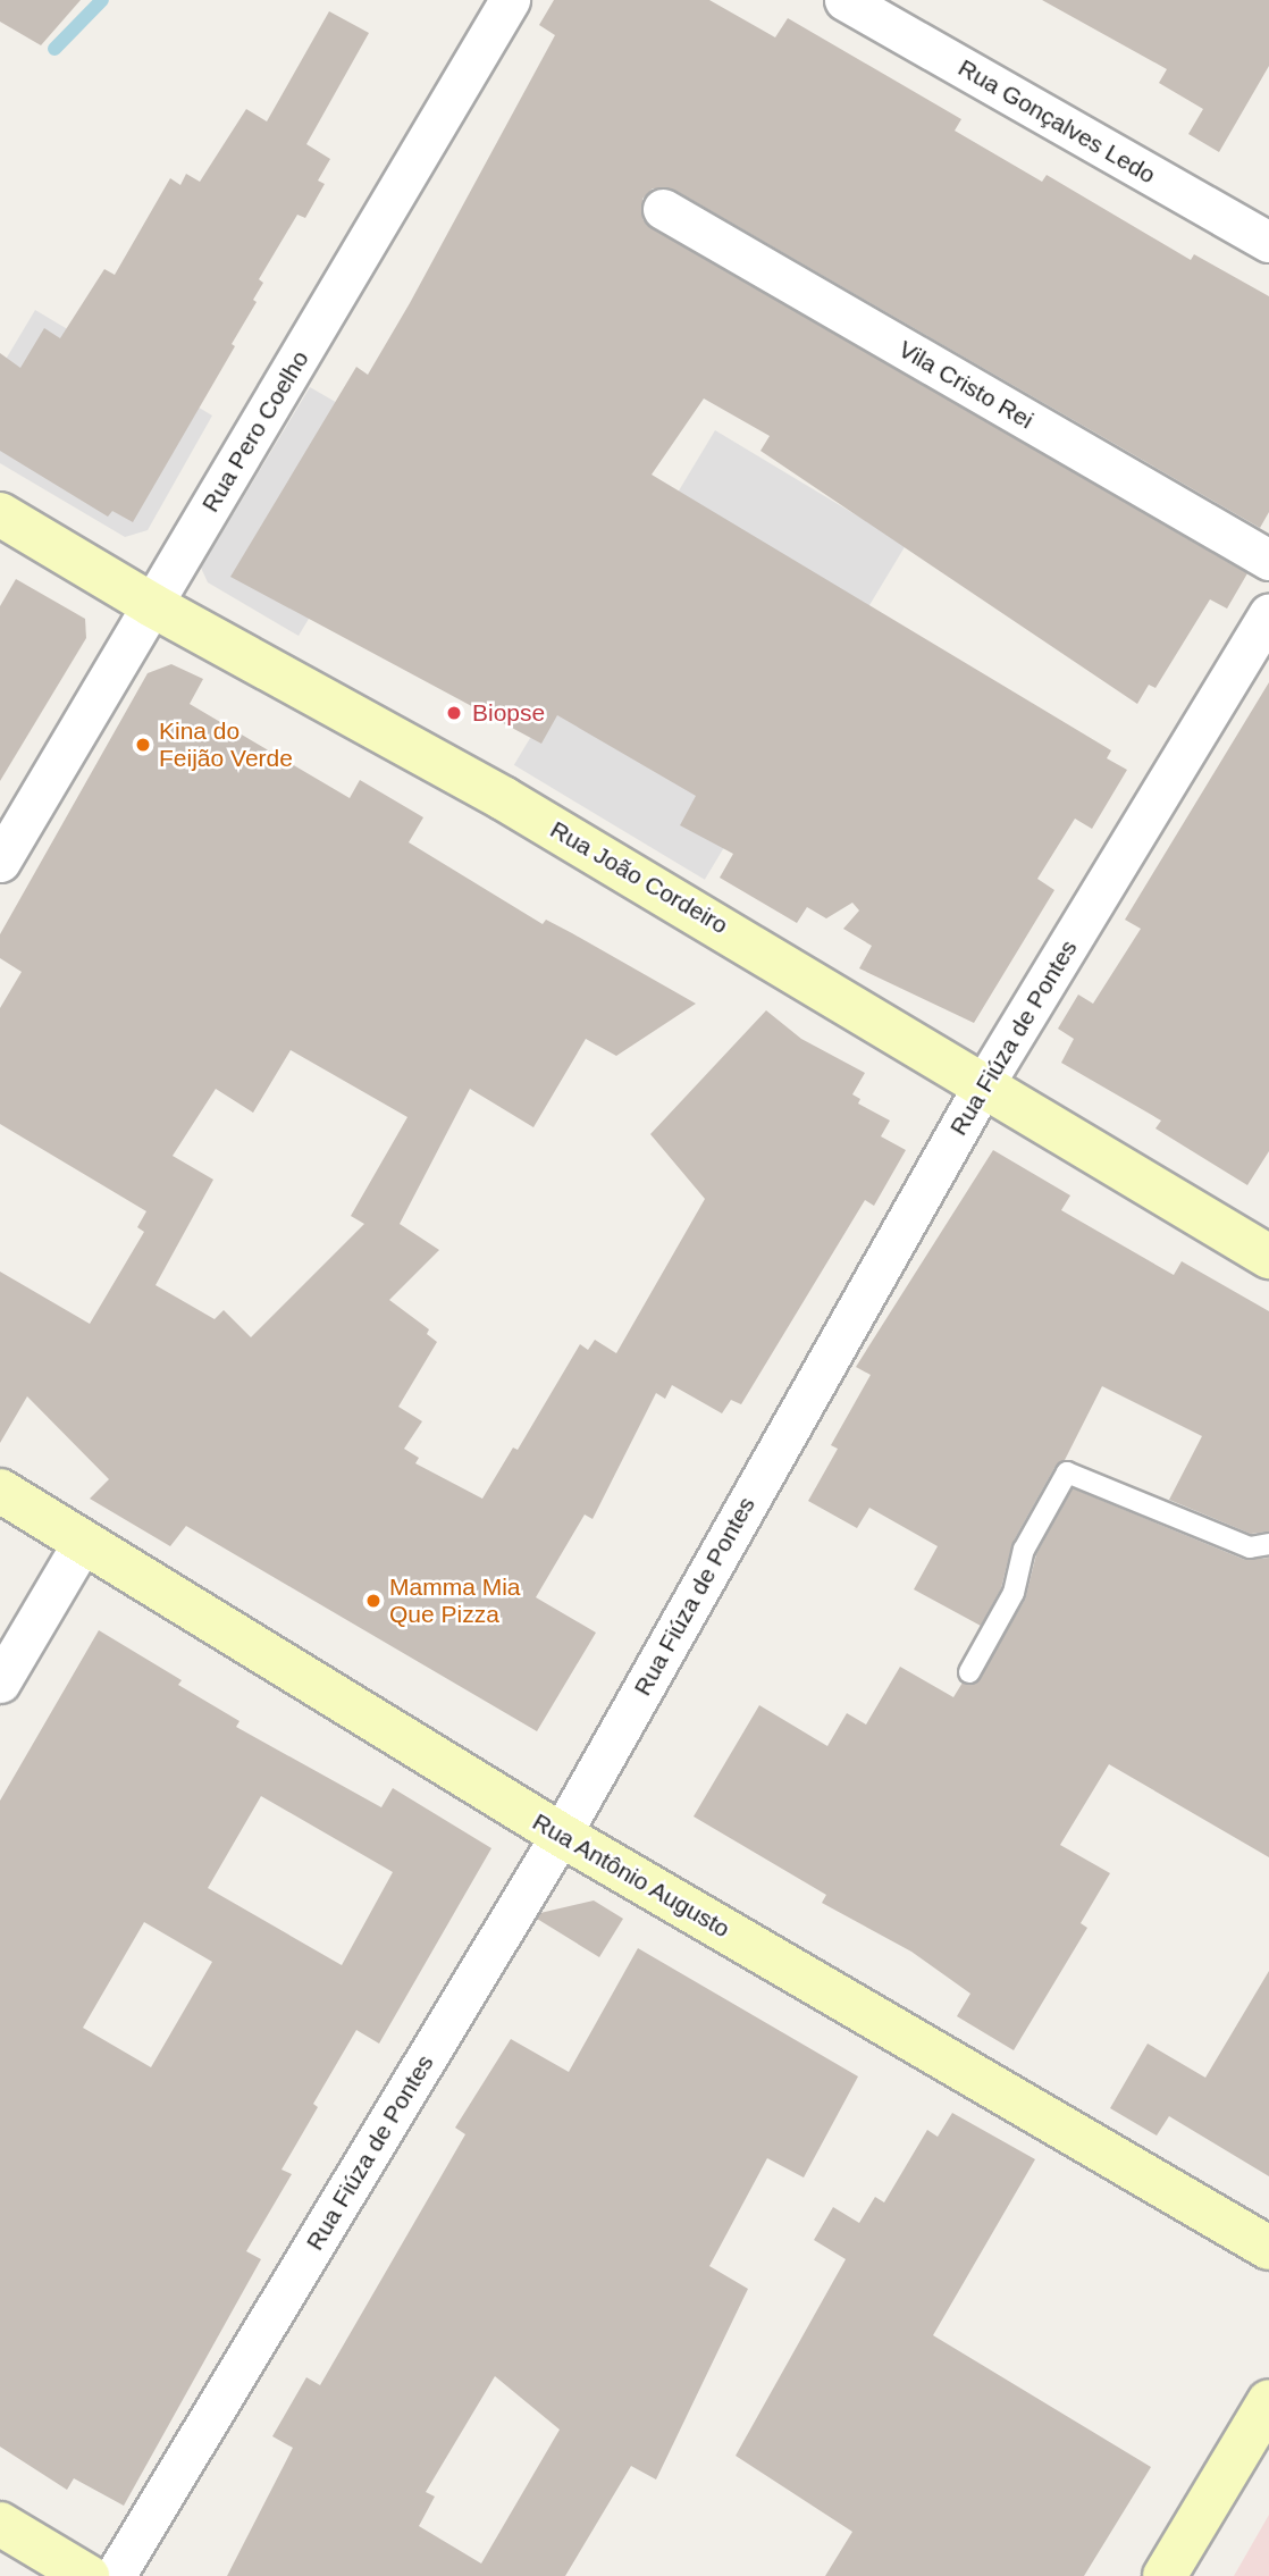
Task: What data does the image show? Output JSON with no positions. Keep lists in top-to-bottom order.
{
  "streets": {
    "street": [
      "Rua Gonçalves Ledo",
      "Vila Cristo Rei",
      "Rua Pero Coelho",
      "Rua João Cordeiro",
      "Rua Fiúza de Pontes",
      "Rua Antônio Augusto"
    ]
  },
  "crossings": [
    ["Rua Pero Coelho", "Rua João Cordeiro"],
    ["Rua João Cordeiro", "Rua Fiúza de Pontes"],
    ["Rua Fiúza de Pontes", "Rua Antônio Augusto"]
  ],
  "places": ["Biopse", "Kina do Feijão Verde", "Mamma Mia Que Pizza"]
}
